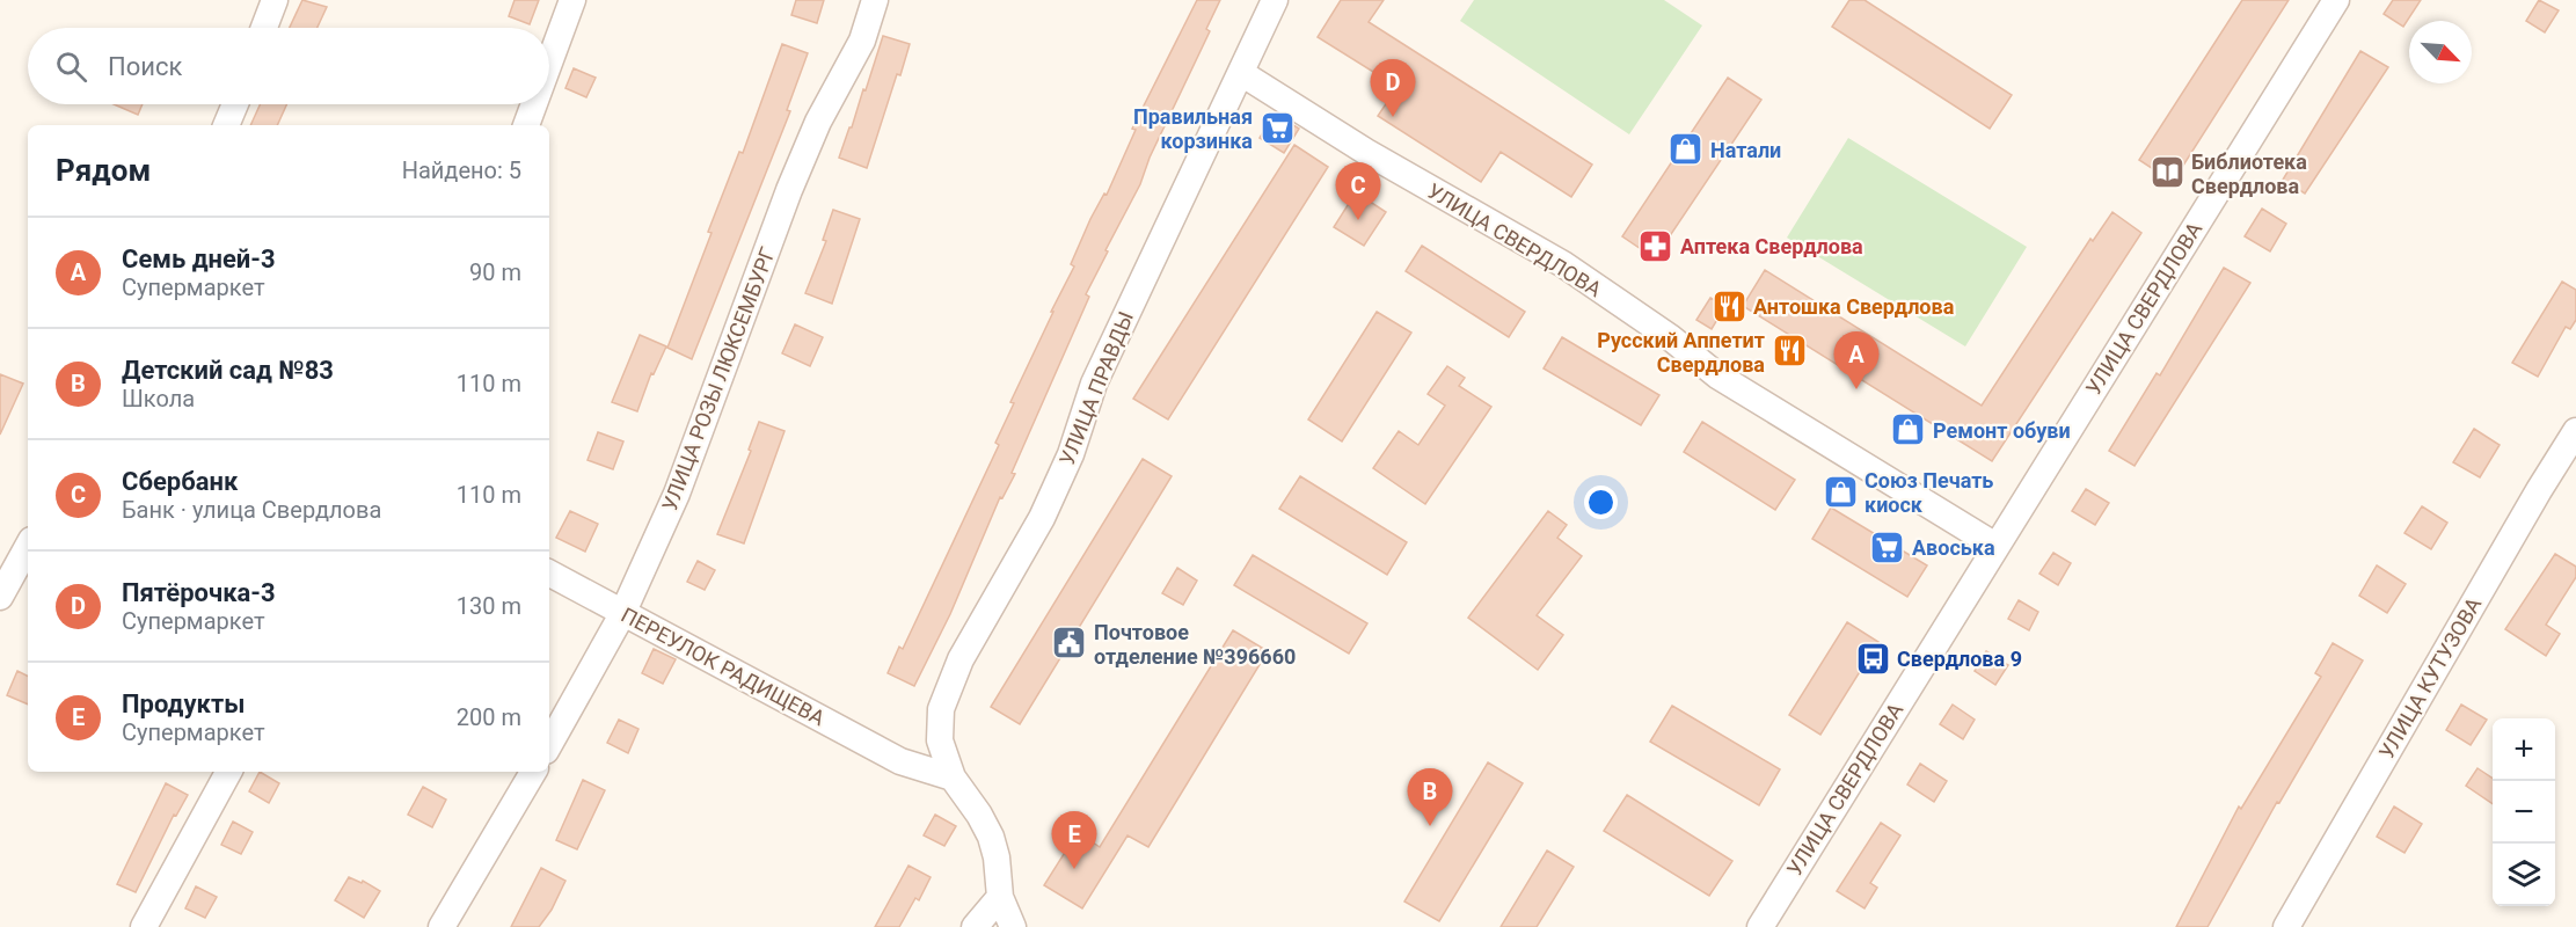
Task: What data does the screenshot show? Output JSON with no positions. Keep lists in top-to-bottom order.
{
  "streets": {
    "street": [
      "УЛИЦА СВЕРДЛОВА",
      "УЛИЦА РОЗЫ ЛЮКСЕМБУРГ",
      "УЛИЦА ПРАВДЫ",
      "ПЕРЕУЛОК РАДИЩЕВА",
      "УЛИЦА КУТУЗОВА"
    ]
  },
  "crossings": [
    ["УЛИЦА СВЕРДЛОВА", "УЛИЦА ПРАВДЫ"],
    ["УЛИЦА РОЗЫ ЛЮКСЕМБУРГ", "ПЕРЕУЛОК РАДИЩЕВА"],
    ["УЛИЦА ПРАВДЫ", "ПЕРЕУЛОК РАДИЩЕВА"]
  ],
  "places": {
    "supermarket": ["Правильная корзинка", "Авоська"],
    "shop": ["Натали", "Ремонт обуви", "Союз Печать киоск"],
    "library": ["Библиотека Свердлова"],
    "pharmacy": ["Аптека Свердлова"],
    "restaurant": ["Антошка Свердлова", "Русский Аппетит Свердлова"],
    "public building": ["Почтовое отделение №396660"],
    "bus stop": ["Свердлова 9"]
  },
  "north": "bottom right",
  "page": {
    "search": "Поиск",
    "pins": [
      "D",
      "C",
      "A",
      "B",
      "E"
    ],
    "heading": ["Рядом", "Найдено: 5"],
    "list": [
      {
        "mark": "A",
        "name": "Семь дней-3",
        "note": "Супермаркет",
        "value": "90 m"
      },
      {
        "mark": "B",
        "name": "Детский сад №83",
        "note": "Школа",
        "value": "110 m"
      },
      {
        "mark": "C",
        "name": "Сбербанк",
        "note": "Банк · улица Свердлова",
        "value": "110 m"
      },
      {
        "mark": "D",
        "name": "Пятёрочка-3",
        "note": "Супермаркет",
        "value": "130 m"
      },
      {
        "mark": "E",
        "name": "Продукты",
        "note": "Супермаркет",
        "value": "200 m"
      }
    ],
    "map_buttons": ["+", "−"]
  }
}
